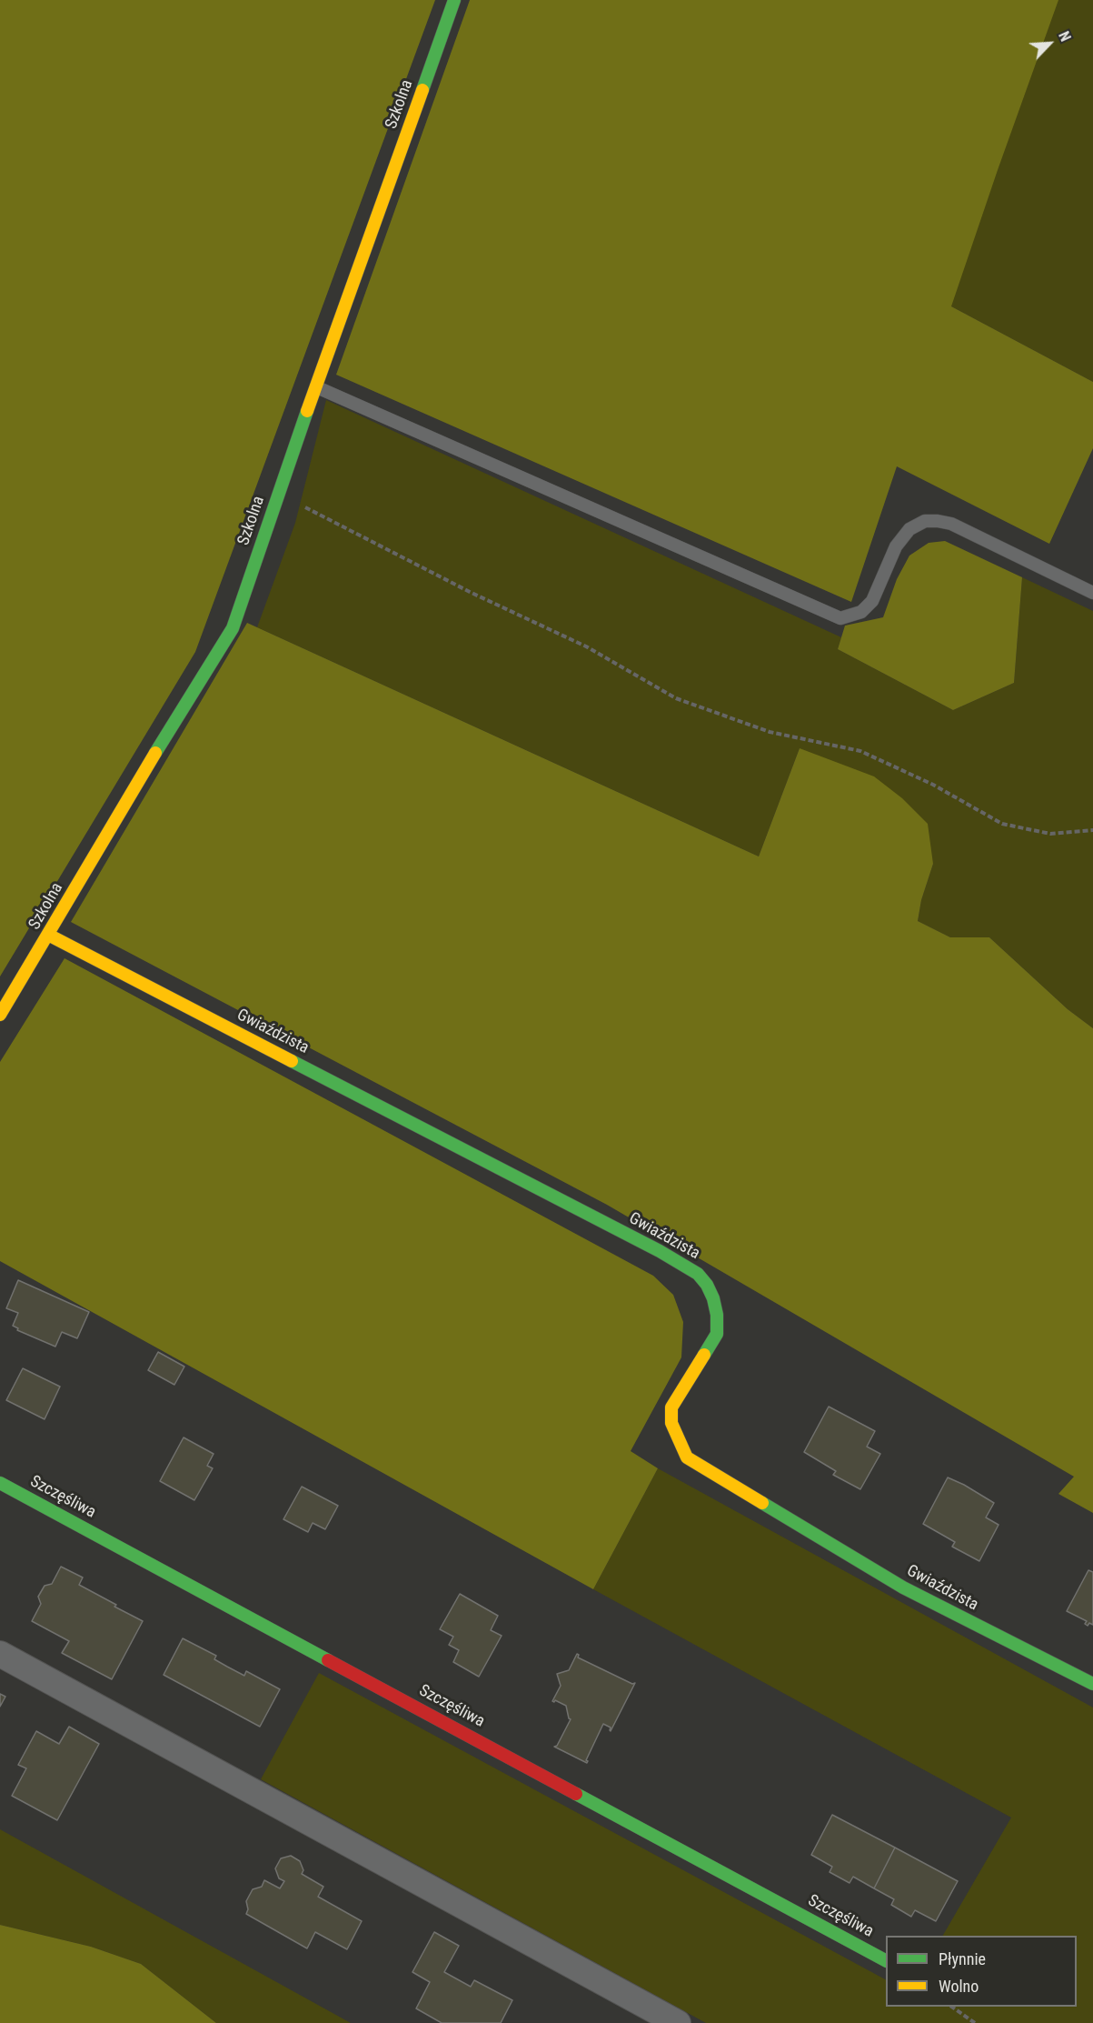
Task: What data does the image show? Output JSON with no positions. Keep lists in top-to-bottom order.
{
  "streets": {
    "street": ["Szkolna", "Gwiaździsta", "Szczęśliwa"]
  },
  "crossings": [
    ["Szkolna", "Gwiaździsta"]
  ],
  "legend": ["Płynnie", "Wolno"],
  "north": "top right"
}
